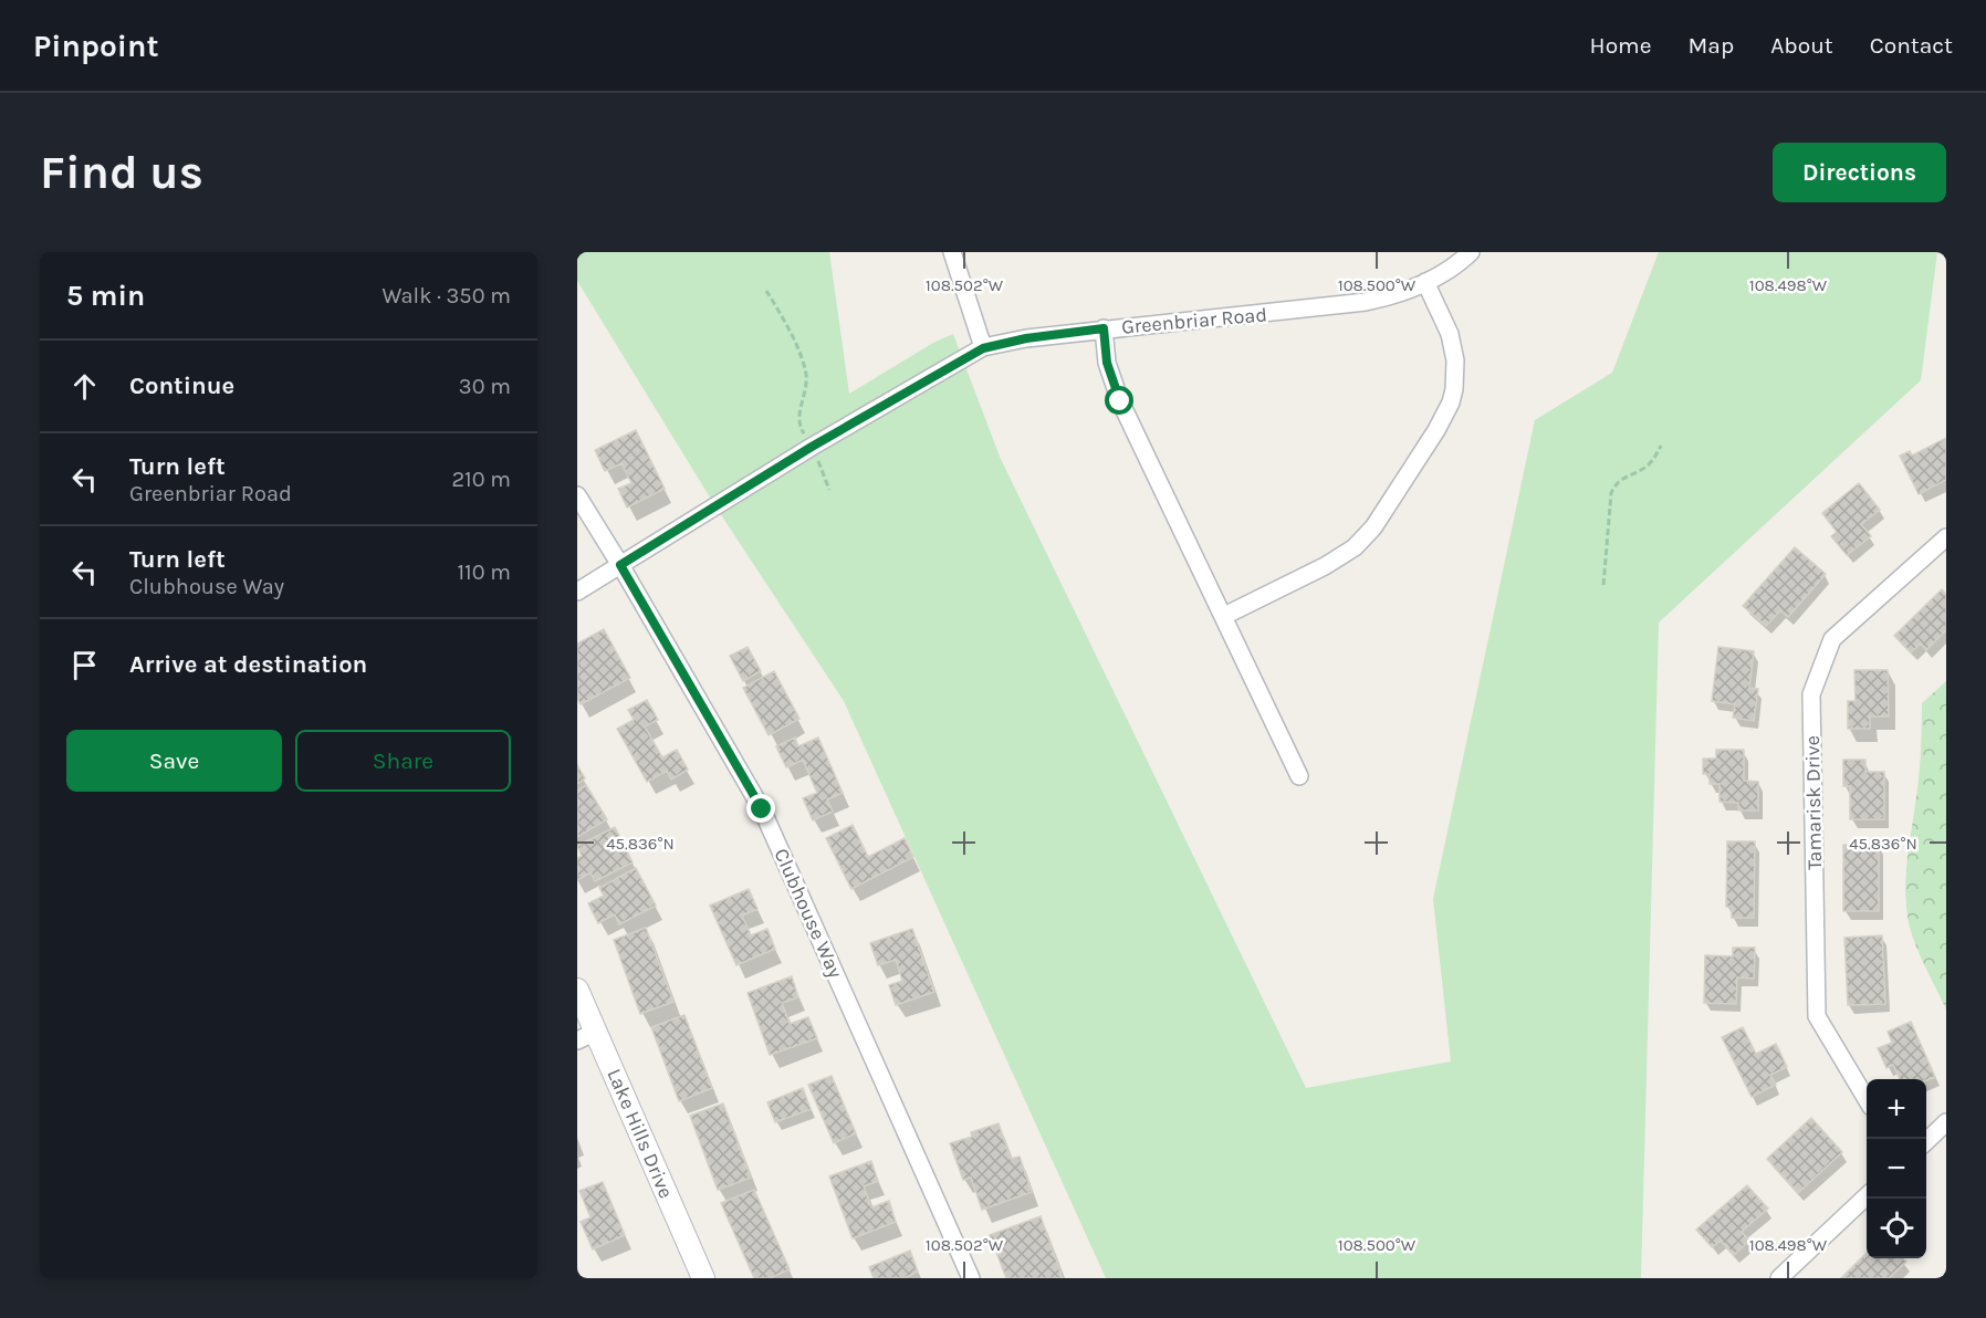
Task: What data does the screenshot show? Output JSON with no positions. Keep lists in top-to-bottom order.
{
  "streets": {
    "street": [
      "Greenbriar Road",
      "Tamarisk Drive",
      "Clubhouse Way",
      "Lake Hills Drive"
    ]
  },
  "crossings": [
    ["Greenbriar Road", "Clubhouse Way"]
  ],
  "page": {
    "header": "Pinpoint",
    "nav": [
      "Home",
      "Map",
      "About",
      "Contact"
    ],
    "buttons": [
      "Directions",
      ["Save", "Share"]
    ],
    "title": "Find us",
    "heading": ["5 min", "Walk · 350 m"],
    "list": [
      ["Continue", "30 m"],
      ["Turn left", "Greenbriar Road", "210 m"],
      ["Turn left", "Clubhouse Way", "110 m"],
      "Arrive at destination"
    ],
    "map_buttons": ["+", "−"]
  },
  "coordinates": [
    "108.502°W",
    "108.500°W",
    "108.498°W",
    "45.836°N"
  ]
}
